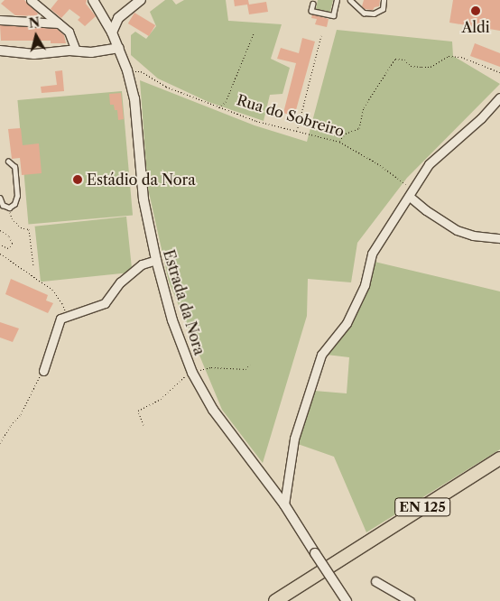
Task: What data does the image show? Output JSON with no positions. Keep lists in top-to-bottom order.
{
  "streets": {
    "main road": ["EN 125"],
    "street": ["Estrada da Nora"],
    "path": ["Rua do Sobreiro"]
  },
  "crossings": [
    ["Rua do Sobreiro", "Estrada da Nora"]
  ],
  "places": ["Aldi", "Estádio da Nora"],
  "north": "top"
}
